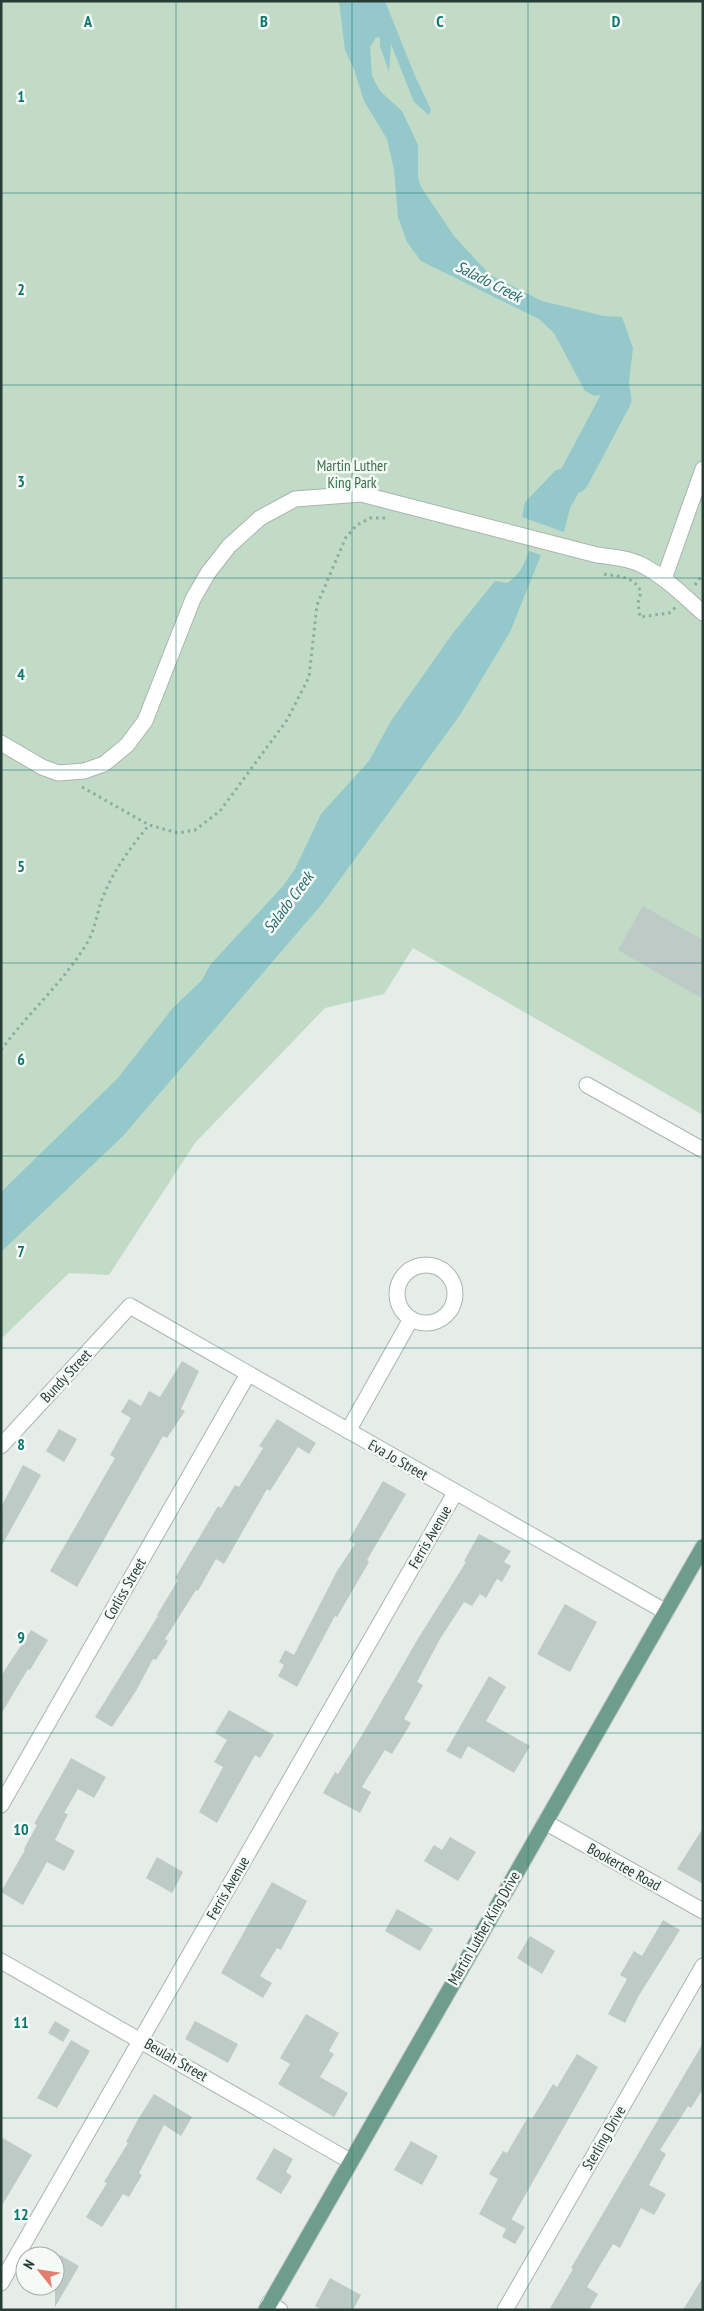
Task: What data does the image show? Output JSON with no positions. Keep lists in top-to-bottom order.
{
  "streets": {
    "main road": ["Martin Luther King Drive"],
    "street": [
      "Bundy Street",
      "Eva Jo Street",
      "Ferris Avenue",
      "Corliss Street",
      "Bookertee Road",
      "Beulah Street",
      "Sterling Drive"
    ]
  },
  "crossings": [
    ["Bundy Street", "Eva Jo Street"],
    ["Eva Jo Street", "Ferris Avenue"],
    ["Eva Jo Street", "Corliss Street"],
    ["Eva Jo Street", "Martin Luther King Drive"],
    ["Ferris Avenue", "Beulah Street"],
    ["Bookertee Road", "Martin Luther King Drive"],
    ["Martin Luther King Drive", "Beulah Street"]
  ],
  "water": ["Salado Creek"],
  "parks": ["Martin Luther King Park"],
  "north": "top left",
  "grid": {
    "columns": [
      "A",
      "B",
      "C",
      "D"
    ],
    "rows": [
      "1",
      "2",
      "3",
      "4",
      "5",
      "6",
      "7",
      "8",
      "9",
      "10",
      "11",
      "12"
    ]
  }
}
